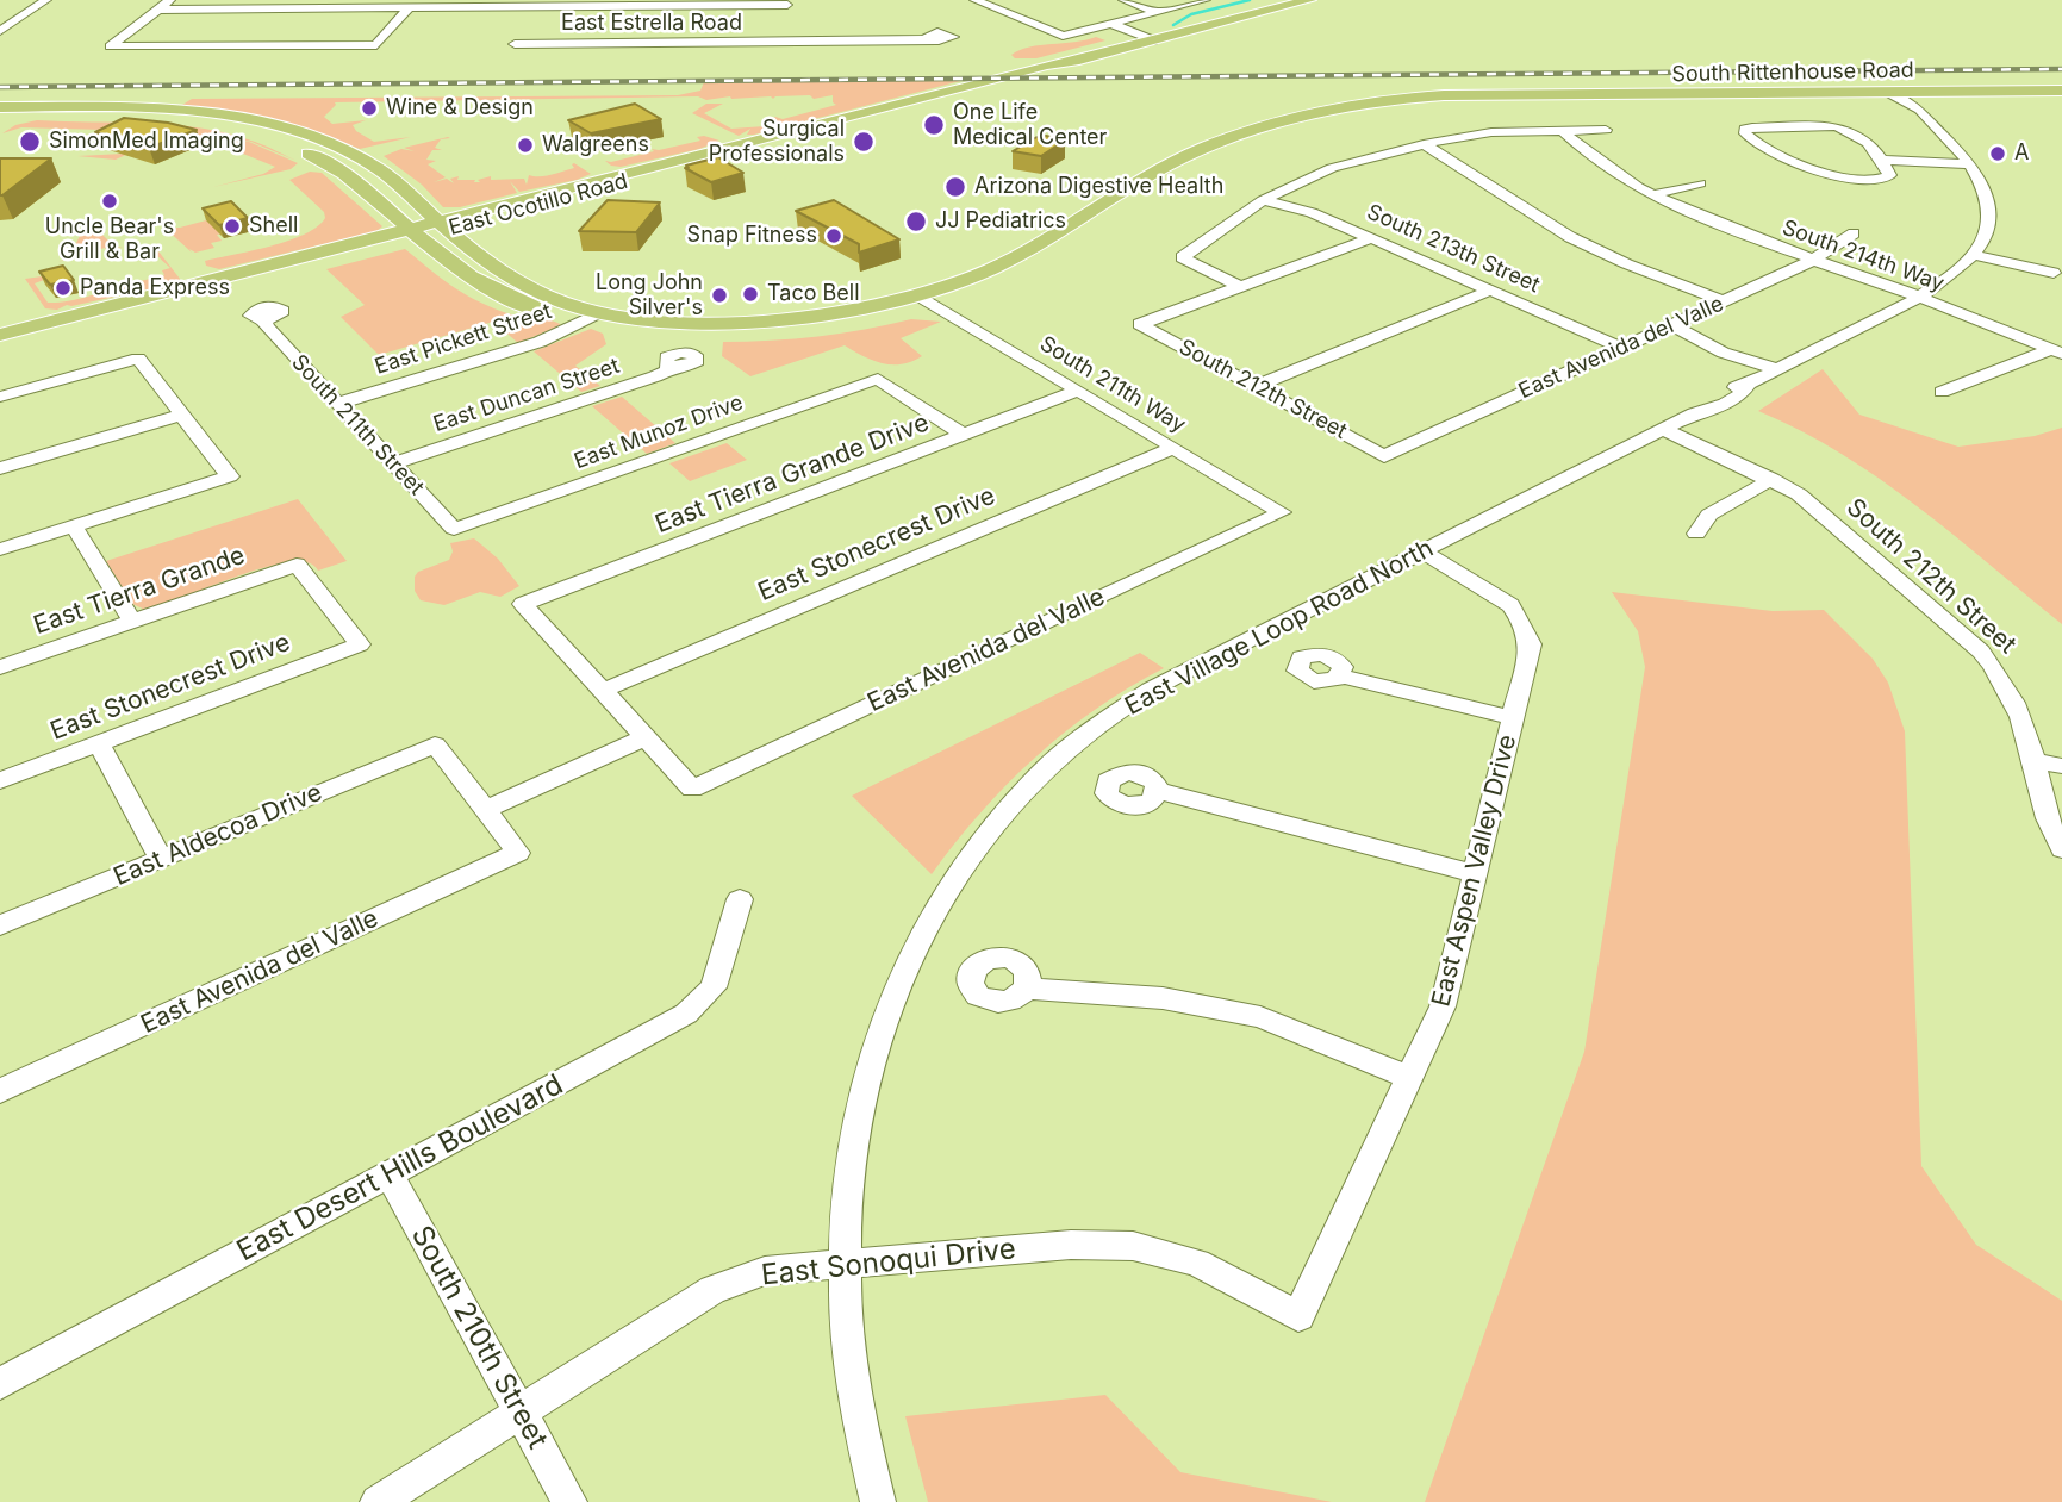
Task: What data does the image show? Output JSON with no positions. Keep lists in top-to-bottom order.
{
  "streets": {
    "main road": ["South Rittenhouse Road", "East Ocotillo Road"],
    "street": [
      "East Estrella Road",
      "South 213th Street",
      "South 214th Way",
      "East Pickett Street",
      "East Avenida del Valle",
      "South 211th Way",
      "South 212th Street",
      "East Duncan Street",
      "South 211th Street",
      "East Munoz Drive",
      "East Tierra Grande Drive",
      "East Stonecrest Drive",
      "East Tierra Grande",
      "East Village Loop Road North",
      "East Aldecoa Drive",
      "East Aspen Valley Drive",
      "East Desert Hills Boulevard",
      "East Sonoqui Drive",
      "South 210th Street"
    ]
  },
  "crossings": [
    ["South Rittenhouse Road", "East Pickett Street"],
    ["South Rittenhouse Road", "South 211th Way"],
    ["South Rittenhouse Road", "East Village Loop Road North"],
    ["South 213th Street", "East Avenida del Valle"],
    ["South 214th Way", "East Avenida del Valle"],
    ["South 214th Way", "East Village Loop Road North"],
    ["East Pickett Street", "South 211th Street"],
    ["East Avenida del Valle", "South 211th Way"],
    ["East Avenida del Valle", "South 212th Street"],
    ["East Avenida del Valle", "East Aldecoa Drive"],
    ["South 211th Way", "East Tierra Grande Drive"],
    ["South 211th Way", "East Stonecrest Drive"],
    ["South 212th Street", "East Village Loop Road North"],
    ["East Duncan Street", "South 211th Street"],
    ["South 211th Street", "East Munoz Drive"],
    ["East Munoz Drive", "East Tierra Grande Drive"],
    ["East Tierra Grande Drive", "East Stonecrest Drive"],
    ["East Stonecrest Drive", "East Tierra Grande"],
    ["East Village Loop Road North", "East Aspen Valley Drive"],
    ["East Village Loop Road North", "East Sonoqui Drive"],
    ["East Aspen Valley Drive", "East Sonoqui Drive"],
    ["East Desert Hills Boulevard", "South 210th Street"],
    ["East Sonoqui Drive", "South 210th Street"]
  ],
  "places": [
    "Wine & Design",
    "One Life Medical Center",
    "SimonMed Imaging",
    "Surgical Professionals",
    "Walgreens",
    "A",
    "Arizona Digestive Health",
    "Uncle Bear's Grill & Bar",
    "JJ Pediatrics",
    "Shell",
    "Snap Fitness",
    "Panda Express",
    "Taco Bell",
    "Long John Silver's"
  ]
}
